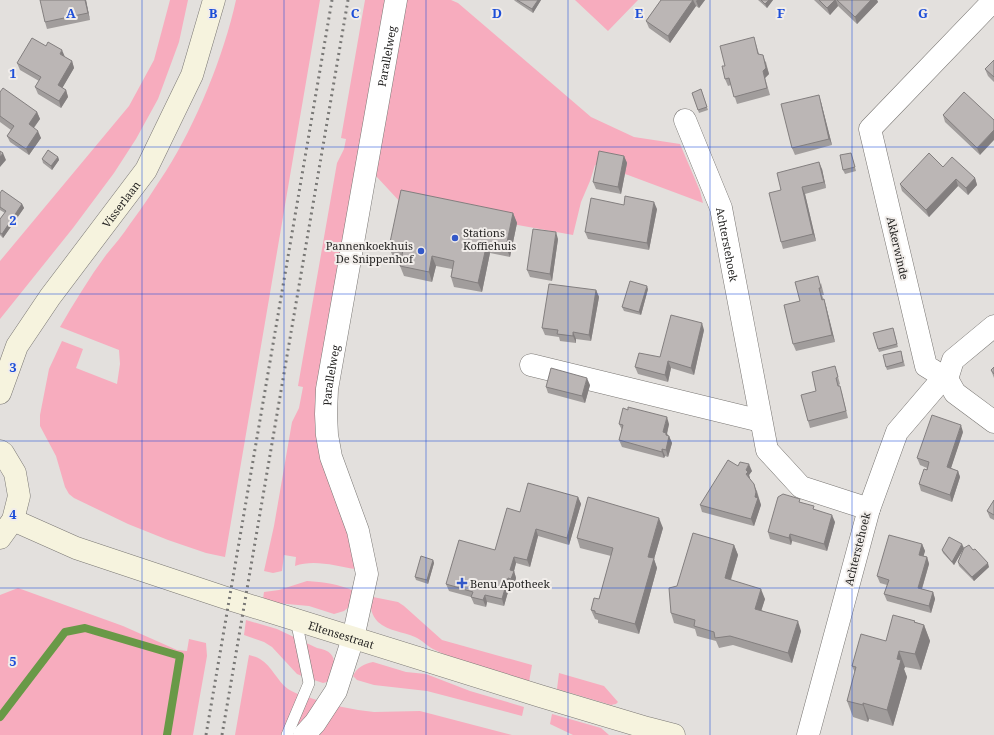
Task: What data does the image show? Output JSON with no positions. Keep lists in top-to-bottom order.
{
  "streets": {
    "street": [
      "Parallelweg",
      "Visserlaan",
      "Achterstehoek",
      "Akkerwinde",
      "Eltensestraat"
    ]
  },
  "crossings": [
    ["Parallelweg", "Eltensestraat"]
  ],
  "places": {
    "other": ["Stations Koffiehuis", "Pannenkoekhuis De Snippenhof"],
    "health": ["Benu Apotheek"]
  },
  "grid": {
    "columns": [
      "A",
      "B",
      "C",
      "D",
      "E",
      "F",
      "G"
    ],
    "rows": [
      "1",
      "2",
      "3",
      "4",
      "5"
    ]
  }
}
